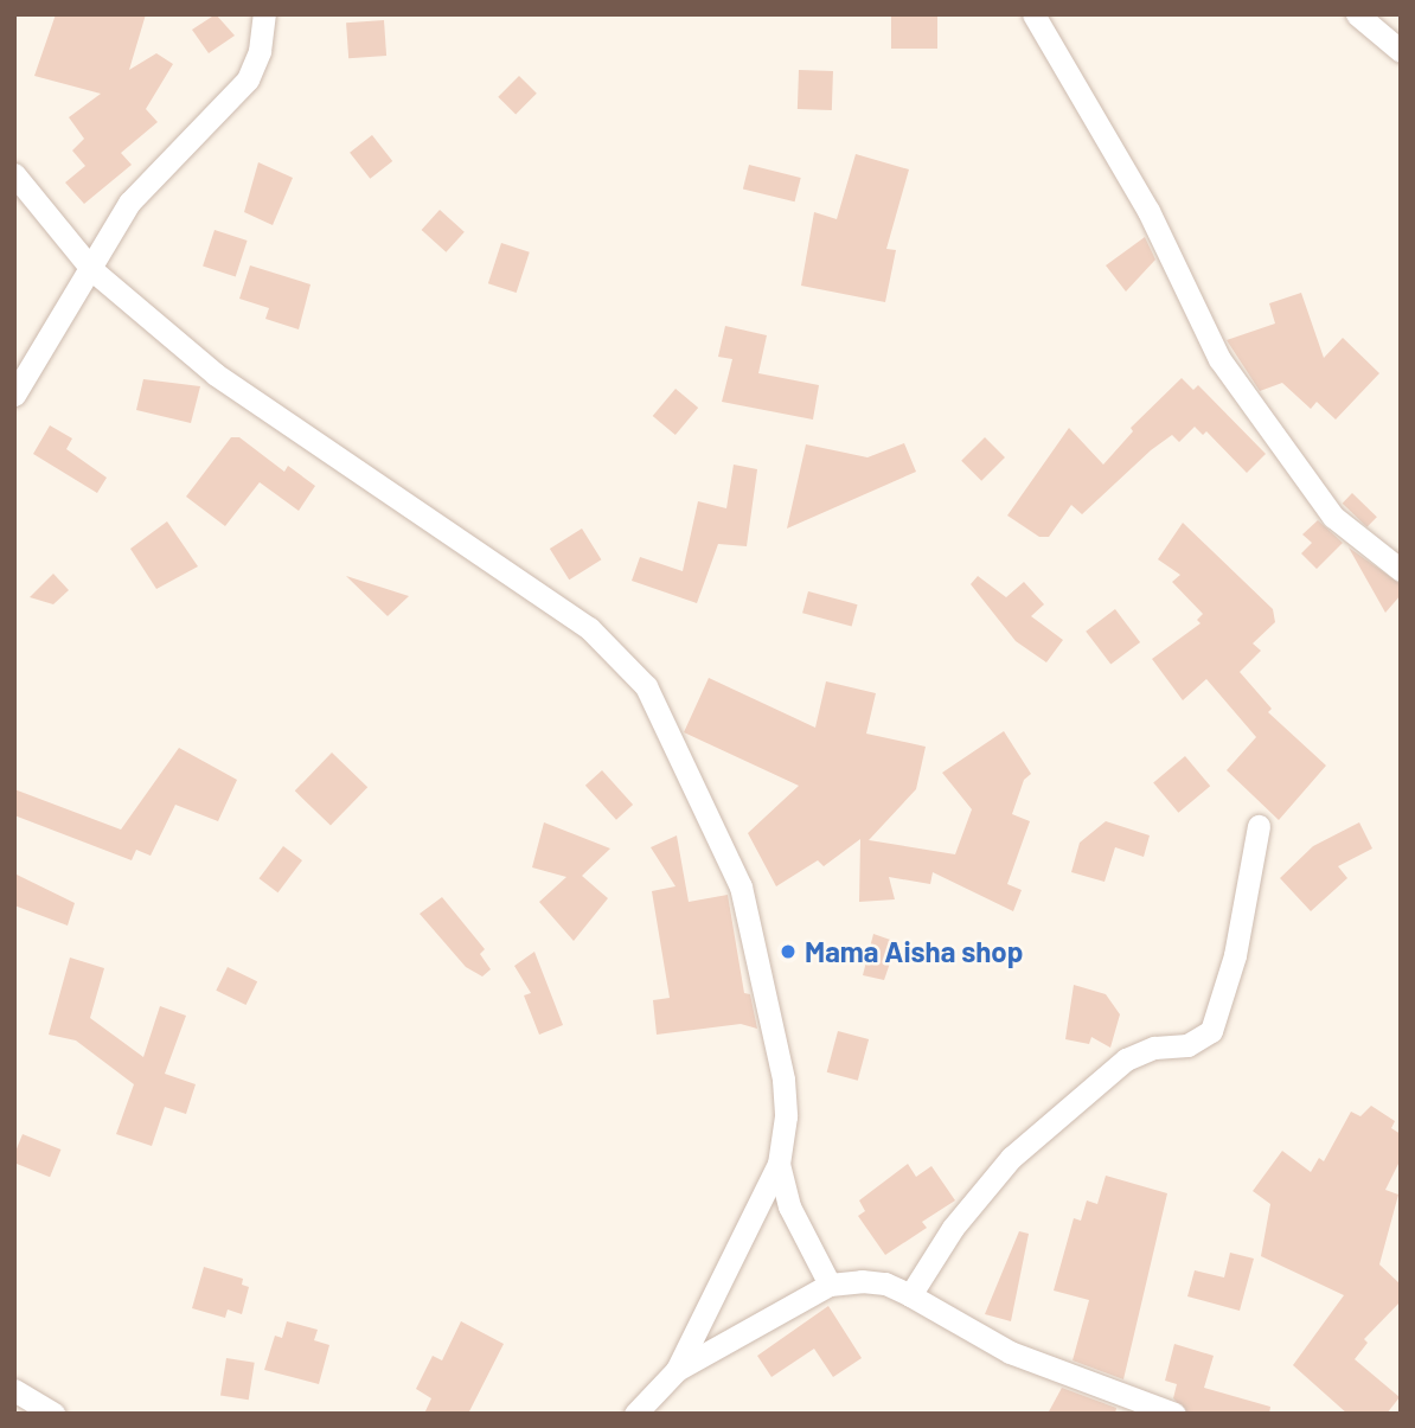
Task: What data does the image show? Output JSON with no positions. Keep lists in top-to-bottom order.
{
  "places": ["Mama Aisha shop"]
}
